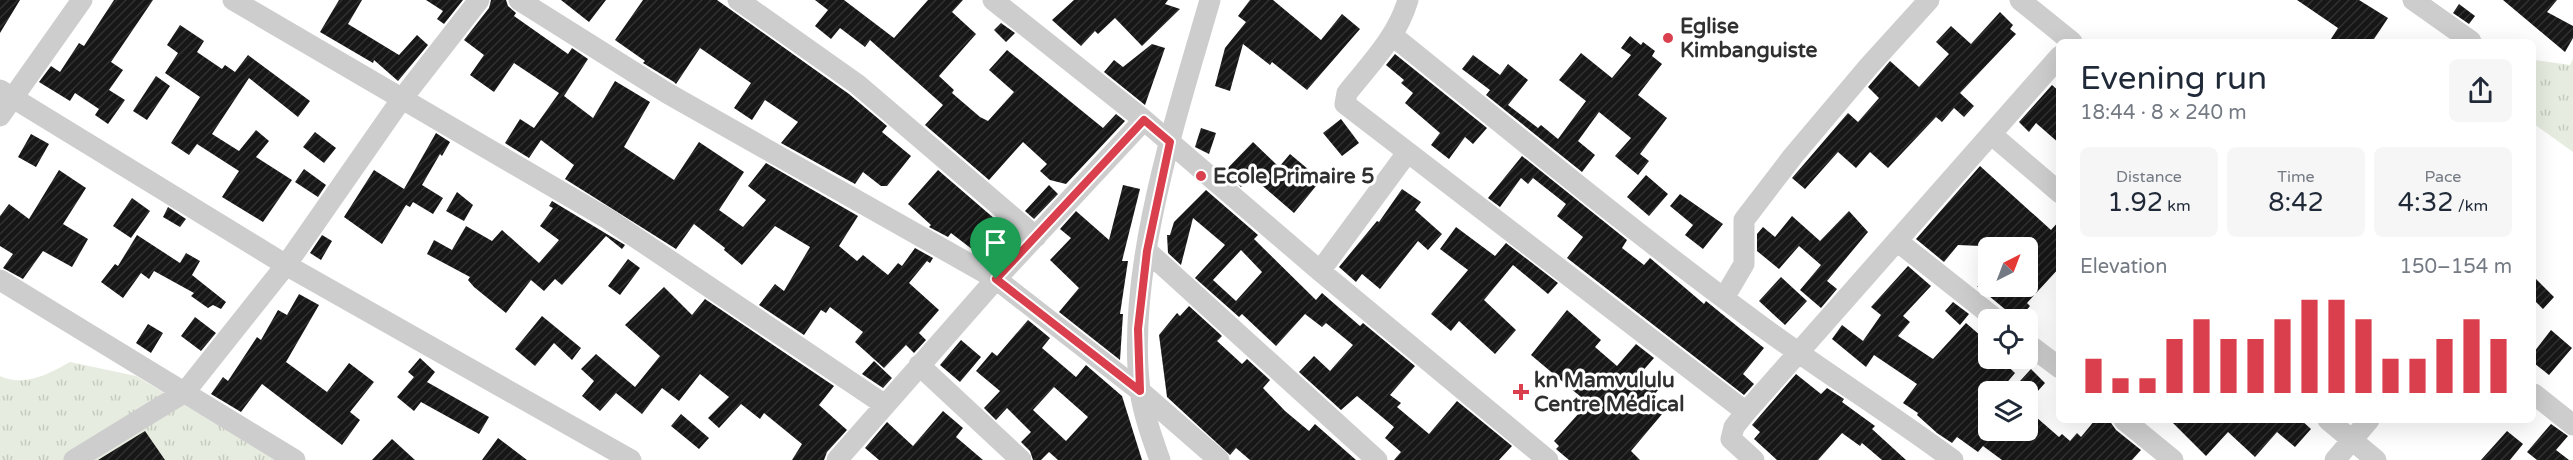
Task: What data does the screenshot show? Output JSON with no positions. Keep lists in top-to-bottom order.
{
  "places": {
    "other": ["Eglise Kimbanguiste", "Ecole Primaire 5"],
    "health": ["kn Mamvululu Centre Médical"]
  },
  "north": "top right",
  "page": {
    "heading": ["Evening run", "18:44 · 8 × 240 m"],
    "stats": [
      ["Distance", "1.92 km"],
      ["Time", "8:42"],
      ["Pace", "4:32 /km"]
    ],
    "chart": ["Elevation", "150–154 m"]
  }
}
